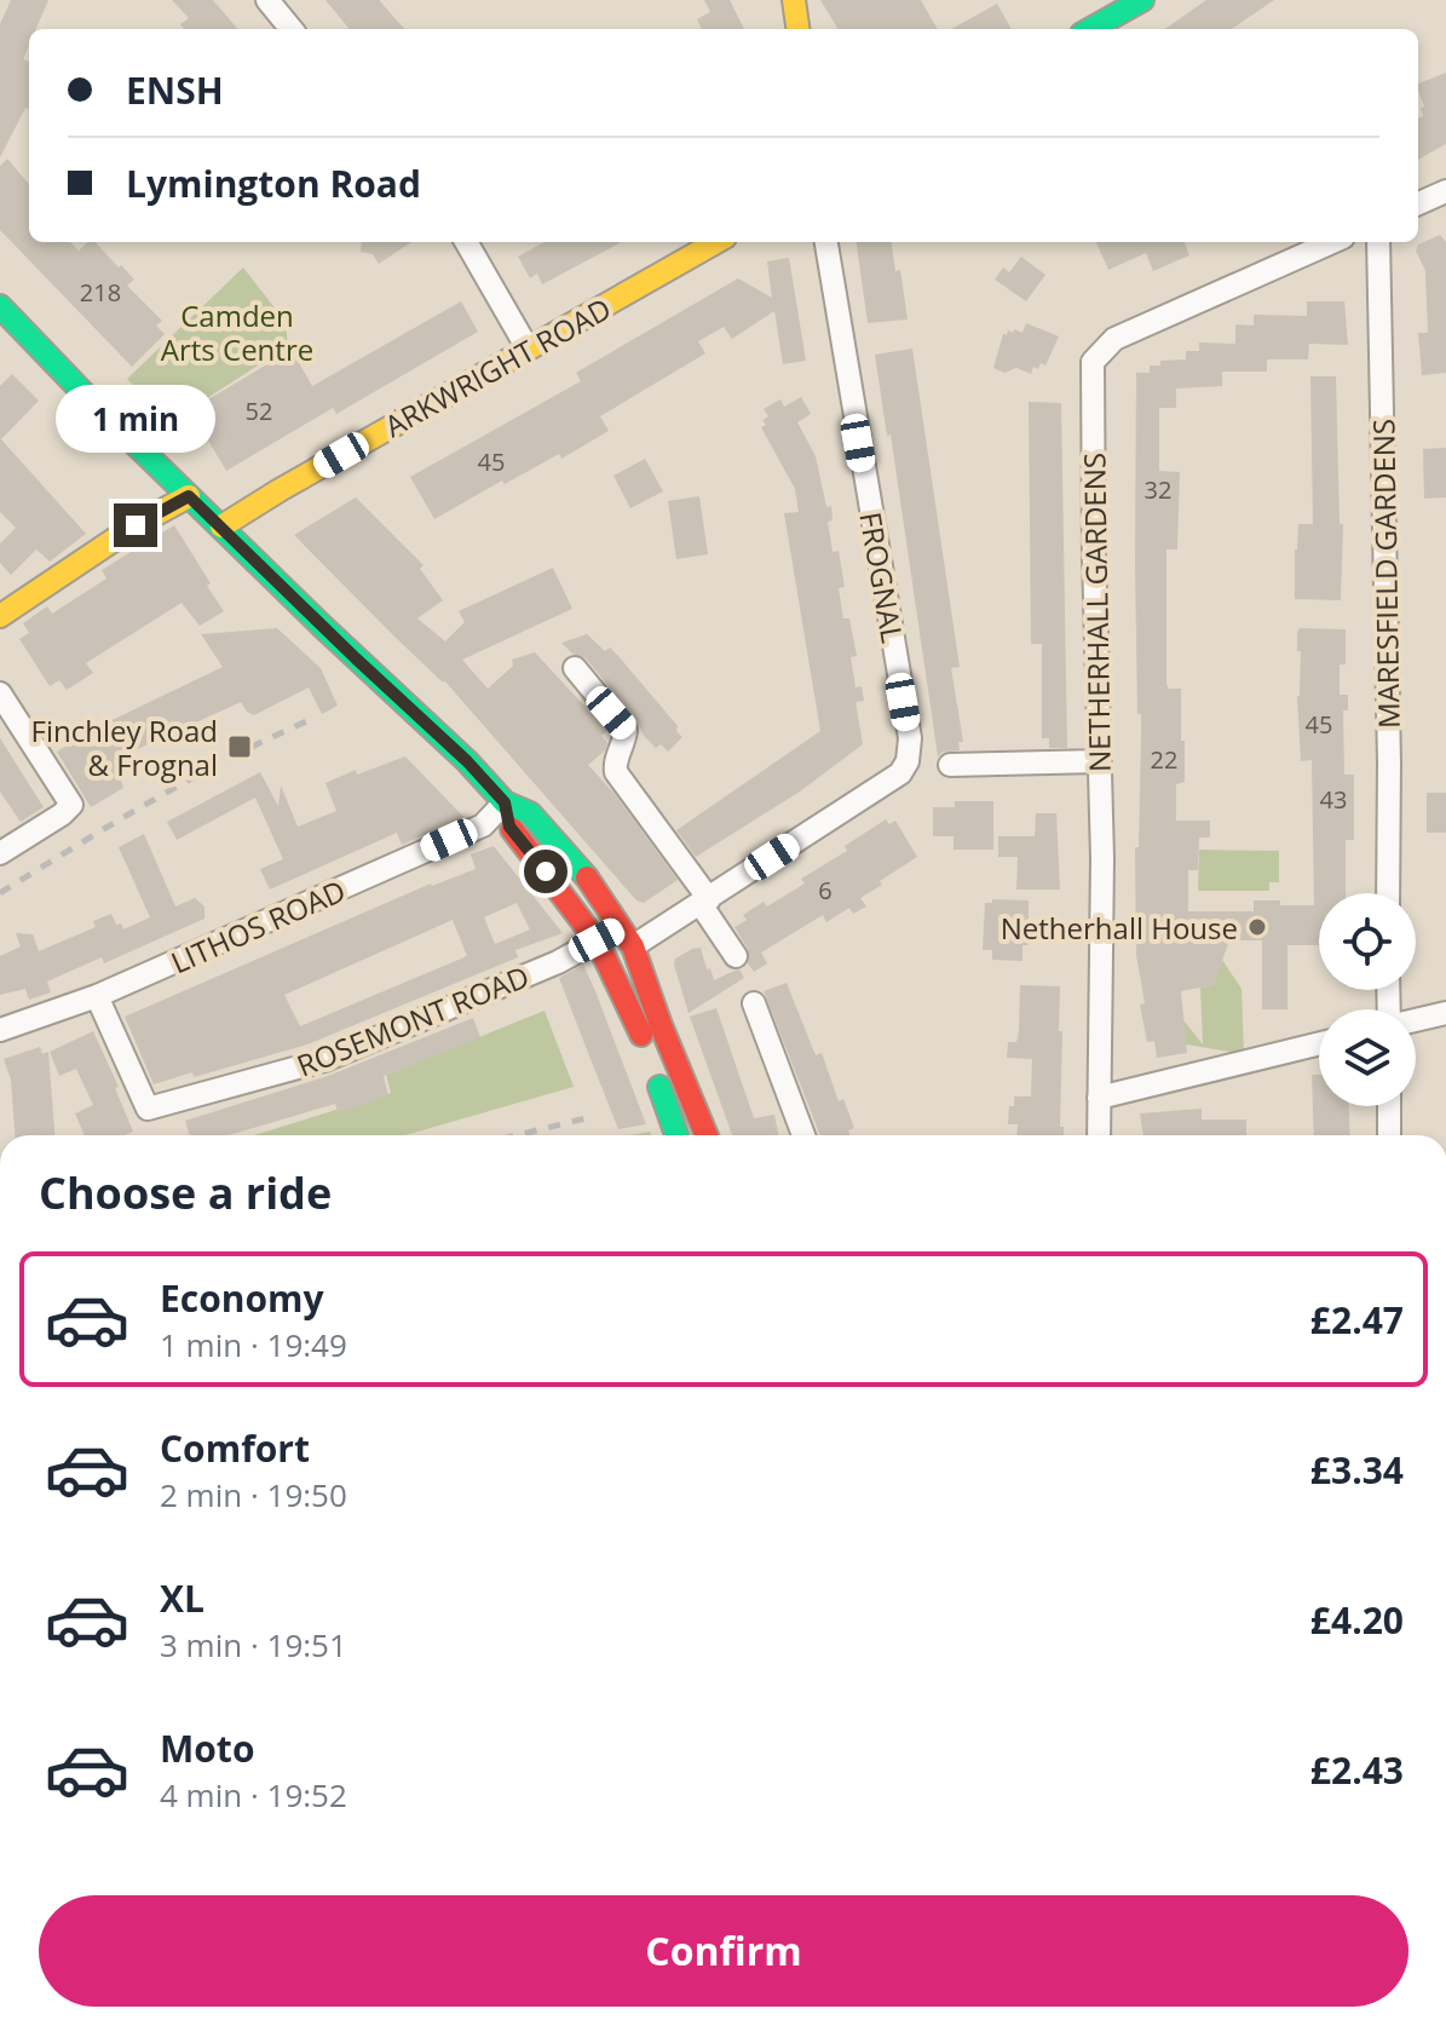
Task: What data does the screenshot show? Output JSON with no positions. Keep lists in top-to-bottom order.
{
  "streets": {
    "main road": ["ARKWRIGHT ROAD"],
    "street": [
      "MARESFIELD GARDENS",
      "FROGNAL",
      "NETHERHALL GARDENS",
      "LITHOS ROAD",
      "ROSEMONT ROAD"
    ]
  },
  "crossings": [
    ["FROGNAL", "ROSEMONT ROAD"],
    ["LITHOS ROAD", "ROSEMONT ROAD"]
  ],
  "parks": ["Camden Arts Centre"],
  "places": {
    "transit": ["Finchley Road & Frognal"],
    "other": ["Netherhall House"]
  },
  "house_numbers": [
    "218",
    "52",
    "45",
    "32",
    "45",
    "22",
    "43",
    "6"
  ],
  "page": {
    "banner": ["ENSH", "Lymington Road"],
    "bubble": "1 min",
    "heading": "Choose a ride",
    "list": [
      {
        "name": "Economy",
        "note": "1 min · 19:49",
        "value": "£2.47"
      },
      {
        "name": "Comfort",
        "note": "2 min · 19:50",
        "value": "£3.34"
      },
      {
        "name": "XL",
        "note": "3 min · 19:51",
        "value": "£4.20"
      },
      {
        "name": "Moto",
        "note": "4 min · 19:52",
        "value": "£2.43"
      }
    ],
    "buttons": "Confirm"
  }
}
